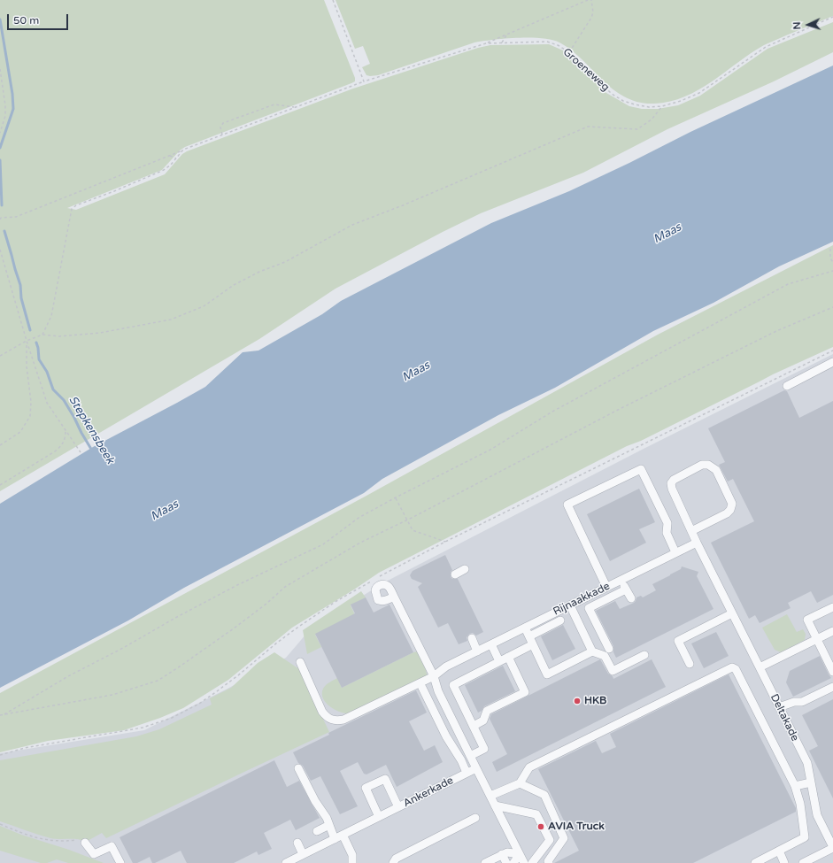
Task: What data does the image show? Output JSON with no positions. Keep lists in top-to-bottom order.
{
  "streets": {
    "street": ["Rijnaakkade", "Deltakade", "Ankerkade"],
    "path": ["Groeneweg"]
  },
  "water": ["Maas", "Stepkensbeek"],
  "places": ["HKB", "AVIA Truck"],
  "scale_bar": "50 m",
  "north": "left"
}
